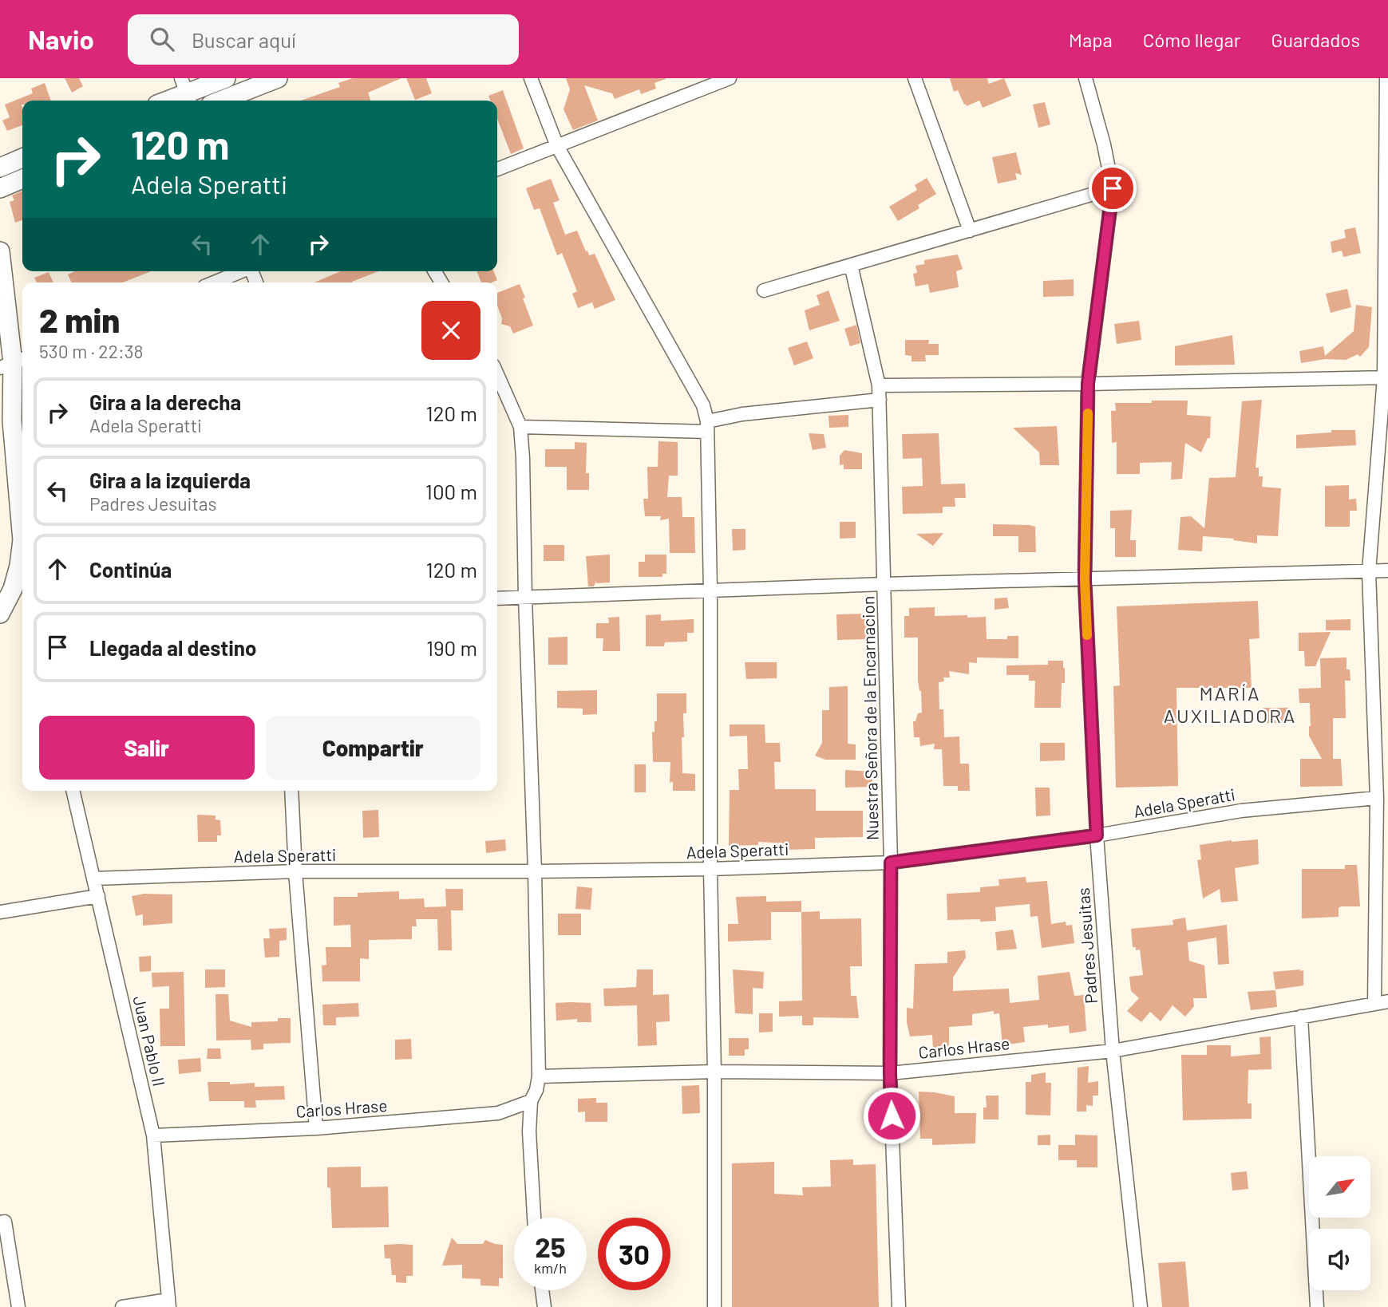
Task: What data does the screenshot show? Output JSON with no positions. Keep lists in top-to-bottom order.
{
  "streets": {
    "street": [
      "Nuestra Señora de la Encarnacion",
      "Adela Speratti",
      "Padres Jesuitas",
      "Juan Pablo II",
      "Carlos Hrase"
    ]
  },
  "crossings": [
    ["Nuestra Señora de la Encarnacion", "Adela Speratti"],
    ["Nuestra Señora de la Encarnacion", "Carlos Hrase"],
    ["Adela Speratti", "Padres Jesuitas"],
    ["Adela Speratti", "Juan Pablo II"],
    ["Padres Jesuitas", "Carlos Hrase"],
    ["Juan Pablo II", "Carlos Hrase"]
  ],
  "districts": ["MARÍA AUXILIADORA"],
  "north": "top right",
  "page": {
    "header": "Navio",
    "search": "Buscar aquí",
    "nav": ["Mapa", "Cómo llegar", "Guardados"],
    "turn": ["120 m", "Adela Speratti"],
    "heading": ["2 min", "530 m · 22:38"],
    "list": [
      {
        "name": "Gira a la derecha",
        "note": "Adela Speratti",
        "value": "120 m"
      },
      {
        "name": "Gira a la izquierda",
        "note": "Padres Jesuitas",
        "value": "100 m"
      },
      {
        "name": "Continúa",
        "value": "120 m"
      },
      {
        "name": "Llegada al destino",
        "value": "190 m"
      }
    ],
    "buttons": ["Salir", "Compartir"],
    "speed": "25 km/h",
    "limit": "30"
  }
}
